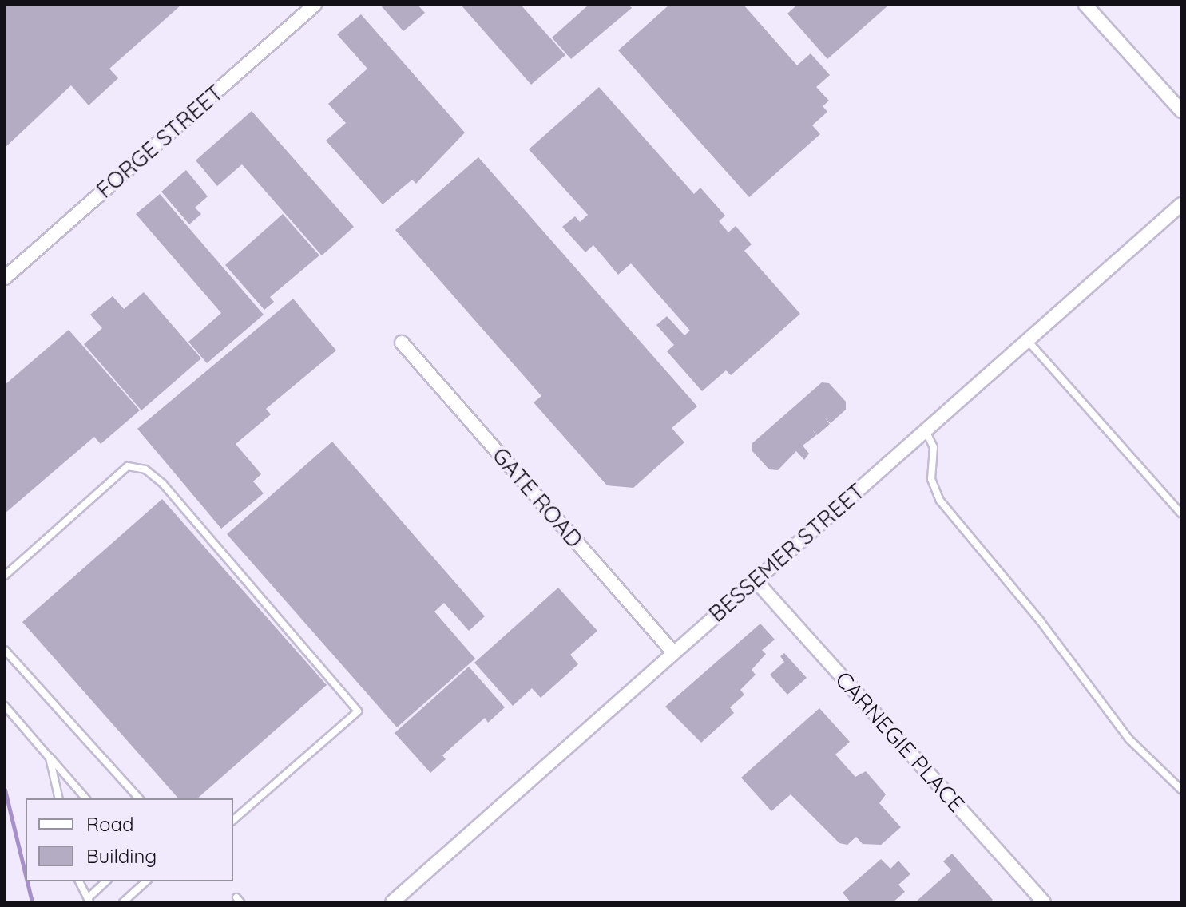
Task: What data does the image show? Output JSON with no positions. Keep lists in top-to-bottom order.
{
  "streets": {
    "street": [
      "FORGE STREET",
      "GATE ROAD",
      "BESSEMER STREET",
      "CARNEGIE PLACE"
    ]
  },
  "crossings": [
    ["GATE ROAD", "BESSEMER STREET"],
    ["BESSEMER STREET", "CARNEGIE PLACE"]
  ],
  "legend": ["Road", "Building"]
}
